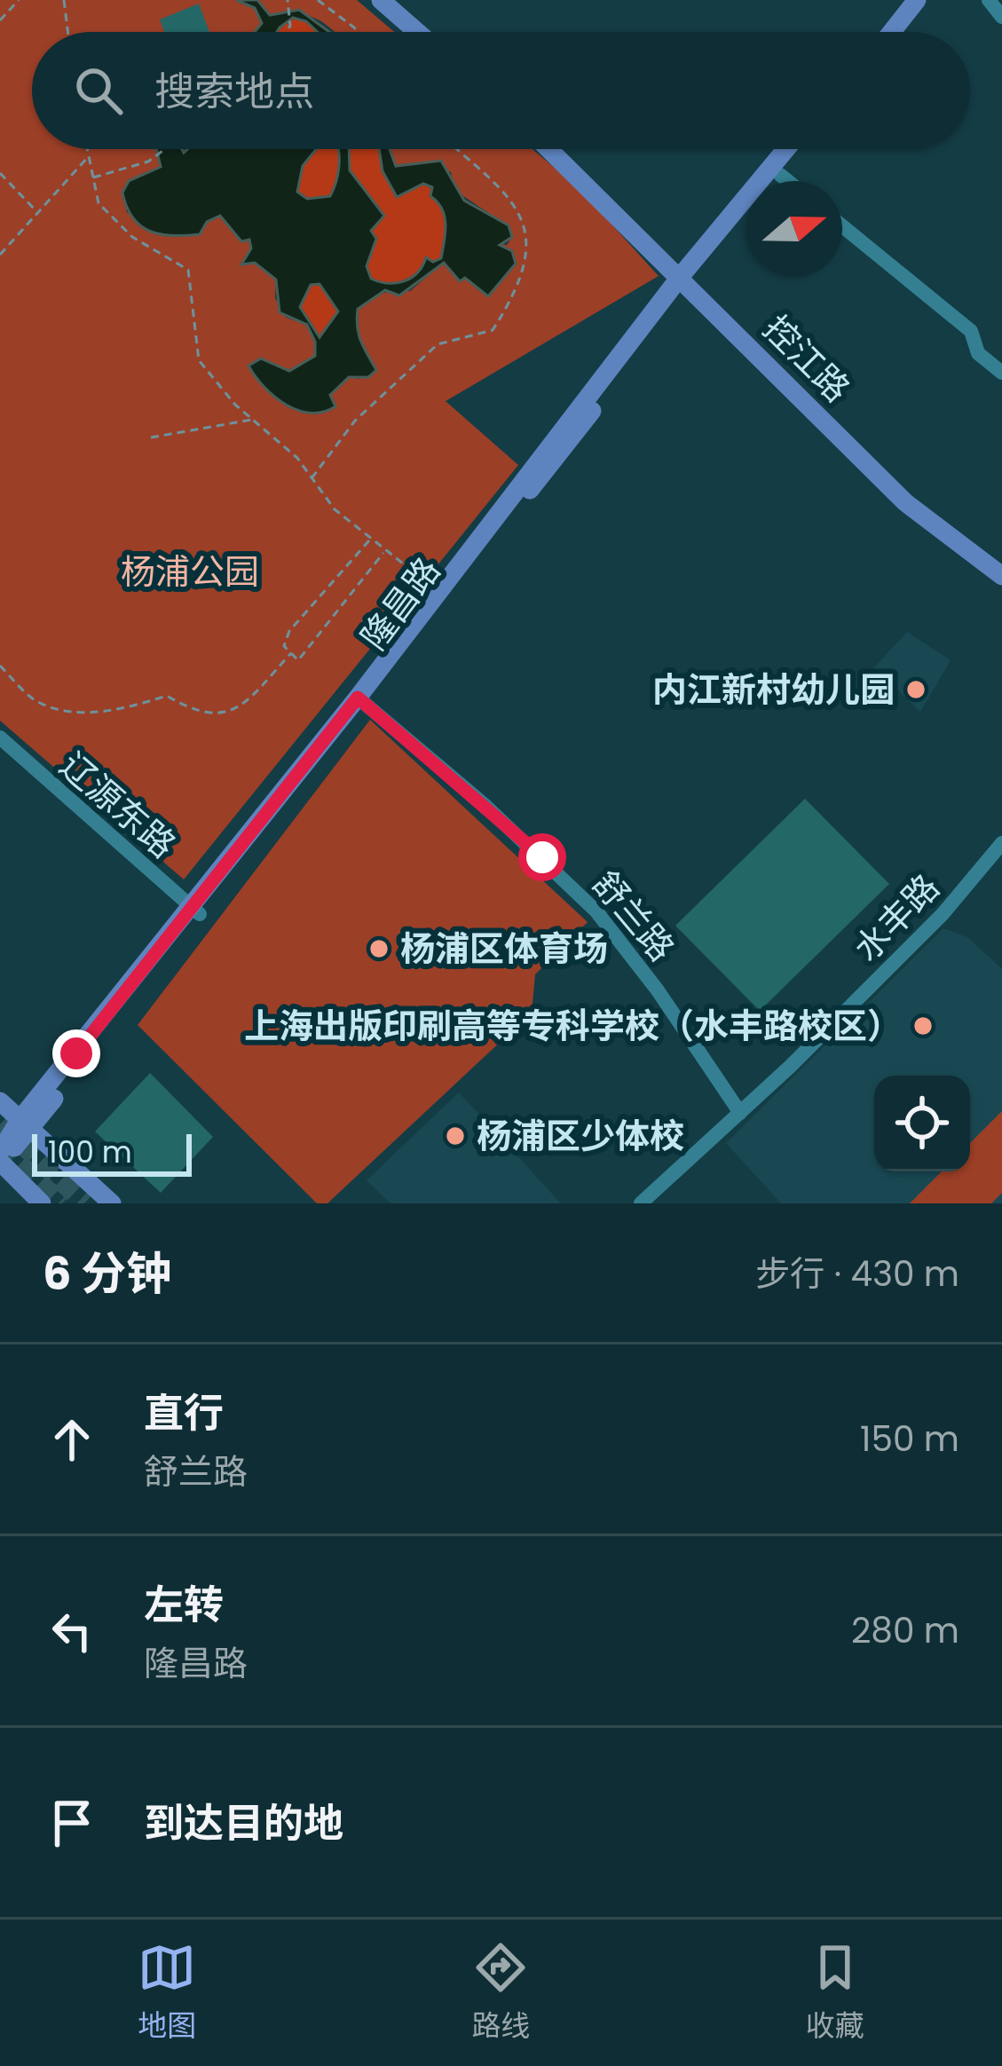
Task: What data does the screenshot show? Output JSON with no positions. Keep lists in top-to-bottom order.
{
  "streets": {
    "main road": ["控江路", "隆昌路"],
    "street": ["辽源东路", "舒兰路", "水丰路"]
  },
  "crossings": [
    ["控江路", "隆昌路"],
    ["隆昌路", "辽源东路"],
    ["隆昌路", "舒兰路"],
    ["舒兰路", "水丰路"]
  ],
  "parks": ["杨浦公园"],
  "places": [
    "内江新村幼儿园",
    "杨浦区体育场",
    "上海出版印刷高等专科学校（水丰路校区）",
    "杨浦区少体校"
  ],
  "scale_bar": "100 m",
  "north": "right",
  "page": {
    "search": "搜索地点",
    "scale": "100 m",
    "heading": ["6 分钟", "步行 · 430 m"],
    "list": [
      ["直行", "舒兰路", "150 m"],
      ["左转", "隆昌路", "280 m"],
      "到达目的地"
    ],
    "nav": ["地图", "路线", "收藏"]
  }
}
